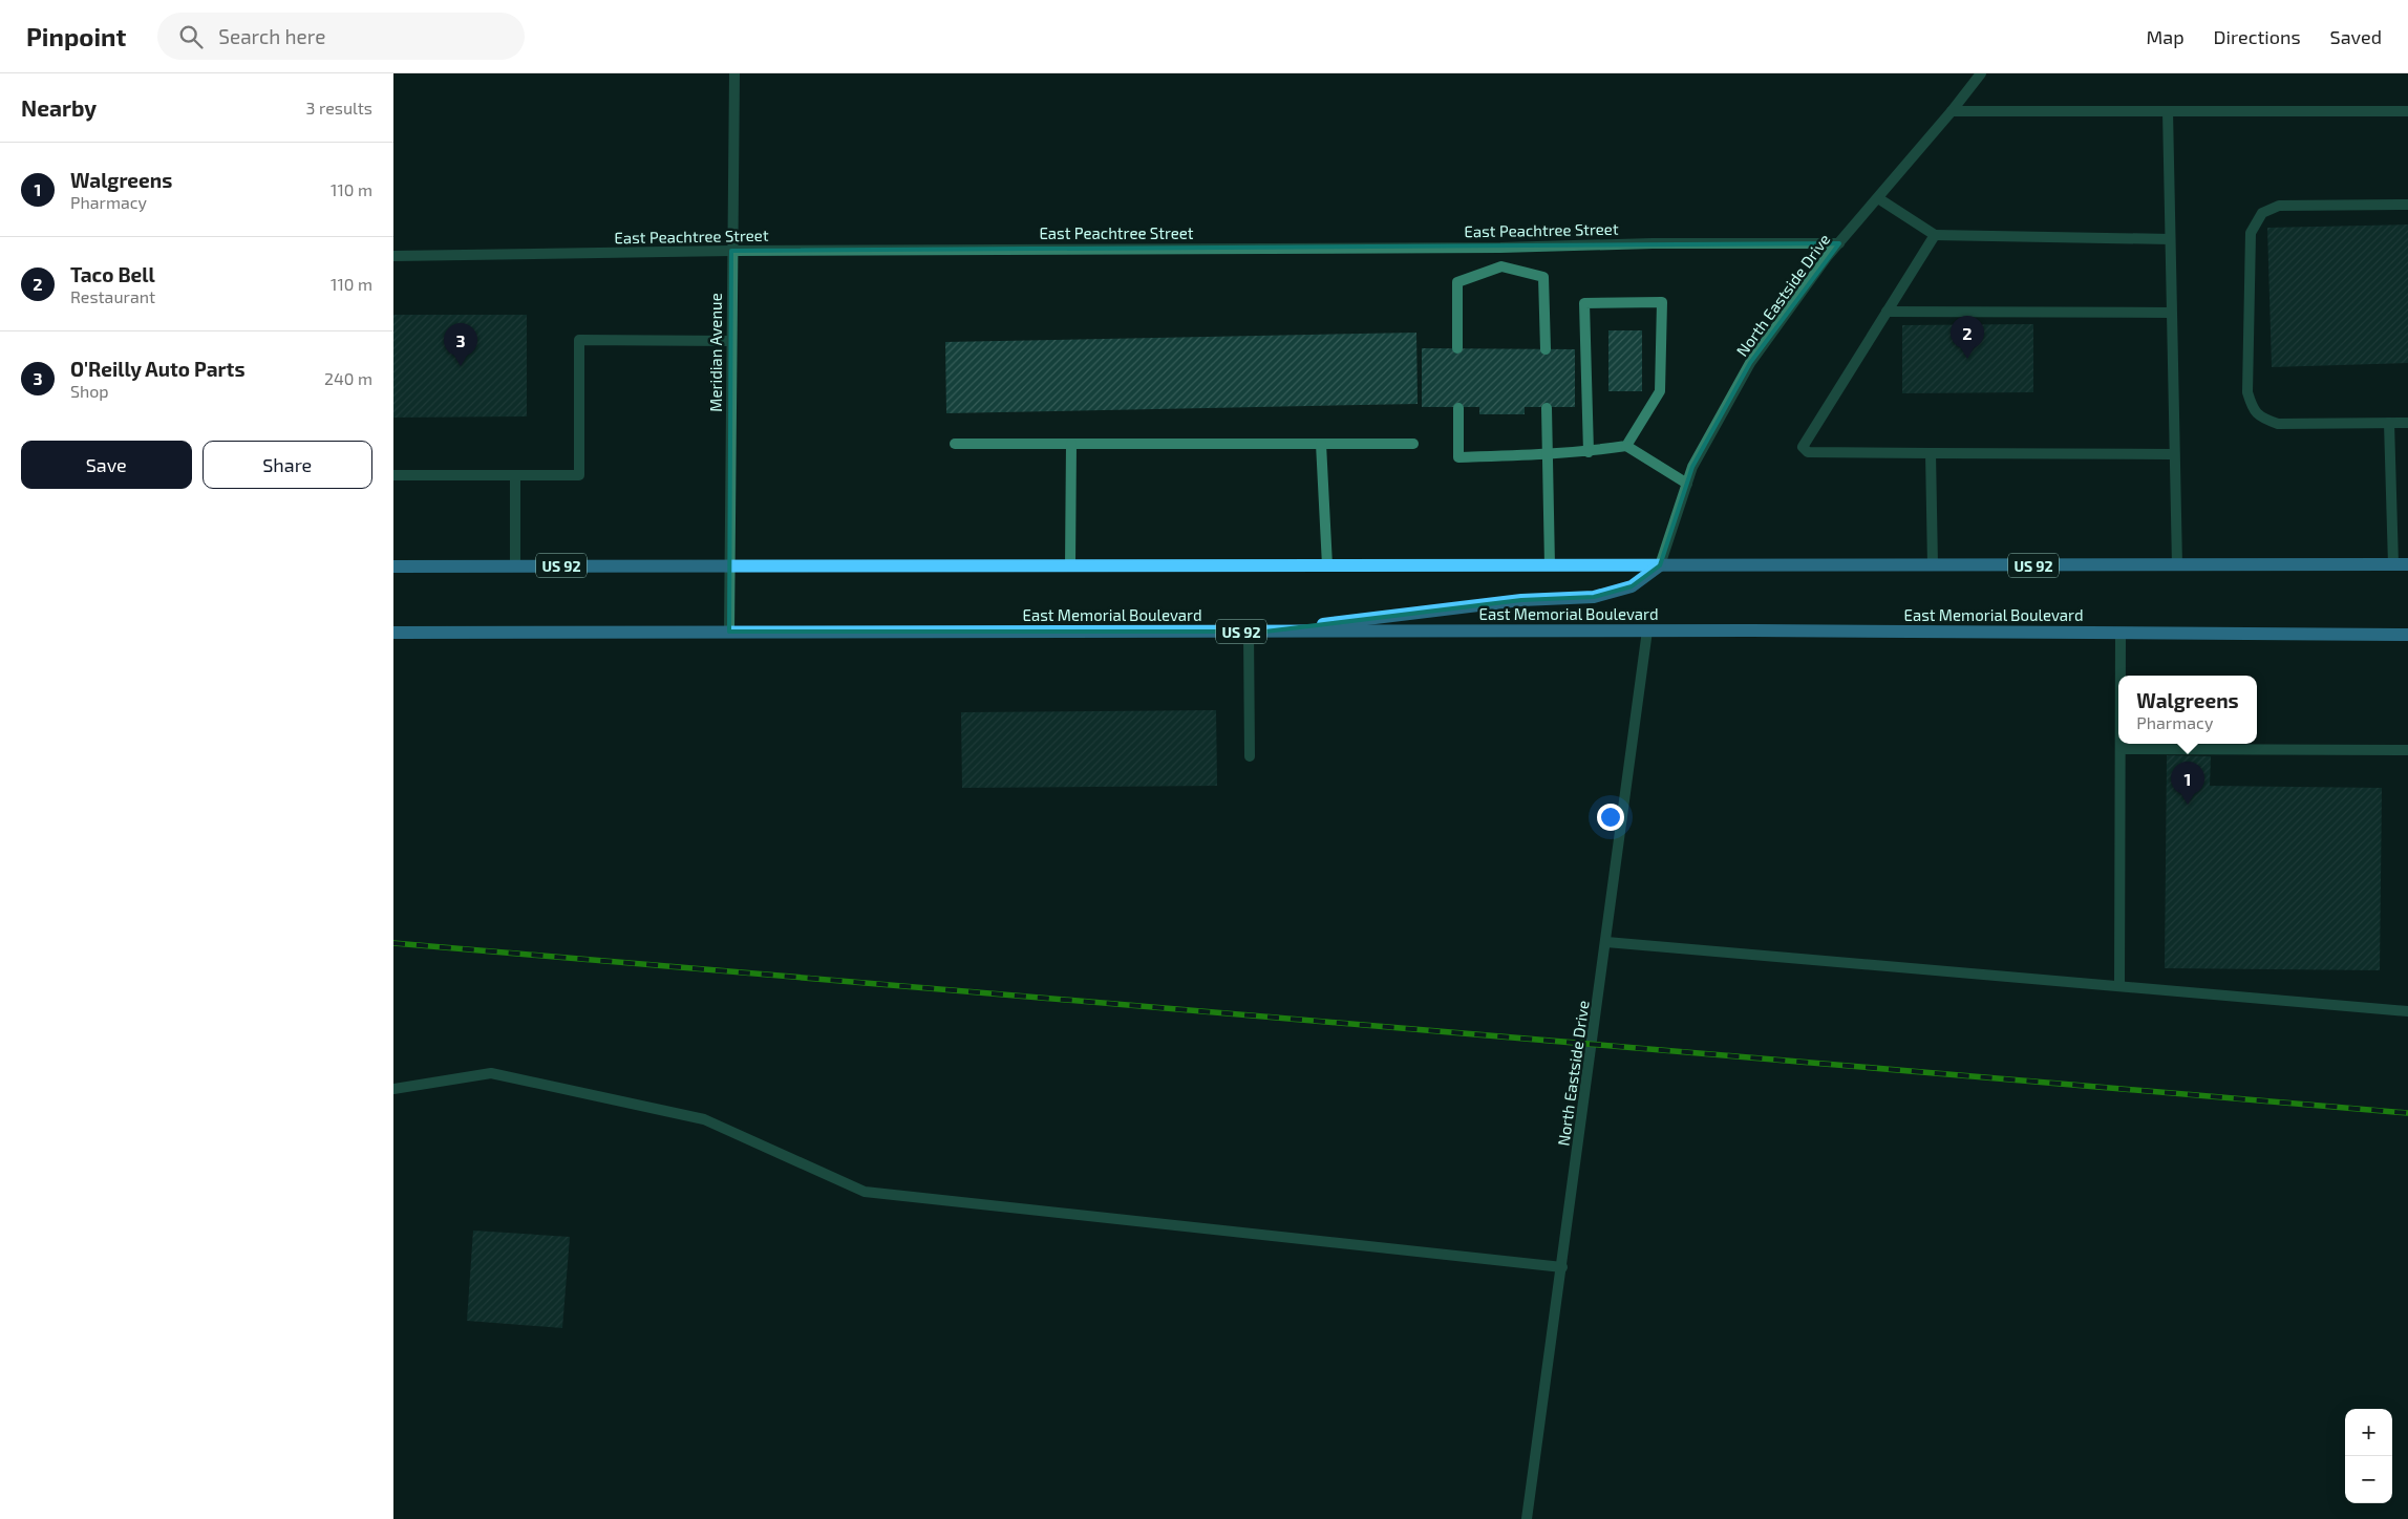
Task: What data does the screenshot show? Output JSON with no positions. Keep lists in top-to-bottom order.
{
  "streets": {
    "main road": ["US 92", "East Memorial Boulevard"],
    "street": ["East Peachtree Street", "North Eastside Drive", "Meridian Avenue"]
  },
  "crossings": [
    ["East Peachtree Street", "North Eastside Drive"],
    ["East Peachtree Street", "Meridian Avenue"],
    ["North Eastside Drive", "US 92"],
    ["North Eastside Drive", "East Memorial Boulevard"],
    ["Meridian Avenue", "US 92"],
    ["Meridian Avenue", "East Memorial Boulevard"],
    ["US 92", "East Memorial Boulevard"]
  ],
  "page": {
    "header": "Pinpoint",
    "search": "Search here",
    "nav": ["Map", "Directions", "Saved"],
    "heading": ["Nearby", "3 results"],
    "list": [
      {
        "mark": "1",
        "name": "Walgreens",
        "note": "Pharmacy",
        "value": "110 m"
      },
      {
        "mark": "2",
        "name": "Taco Bell",
        "note": "Restaurant",
        "value": "110 m"
      },
      {
        "mark": "3",
        "name": "O'Reilly Auto Parts",
        "note": "Shop",
        "value": "240 m"
      }
    ],
    "pins": ["2", "3", "1"],
    "buttons": ["Save", "Share"],
    "popup": ["Walgreens", "Pharmacy"],
    "map_buttons": ["+", "−"]
  }
}
